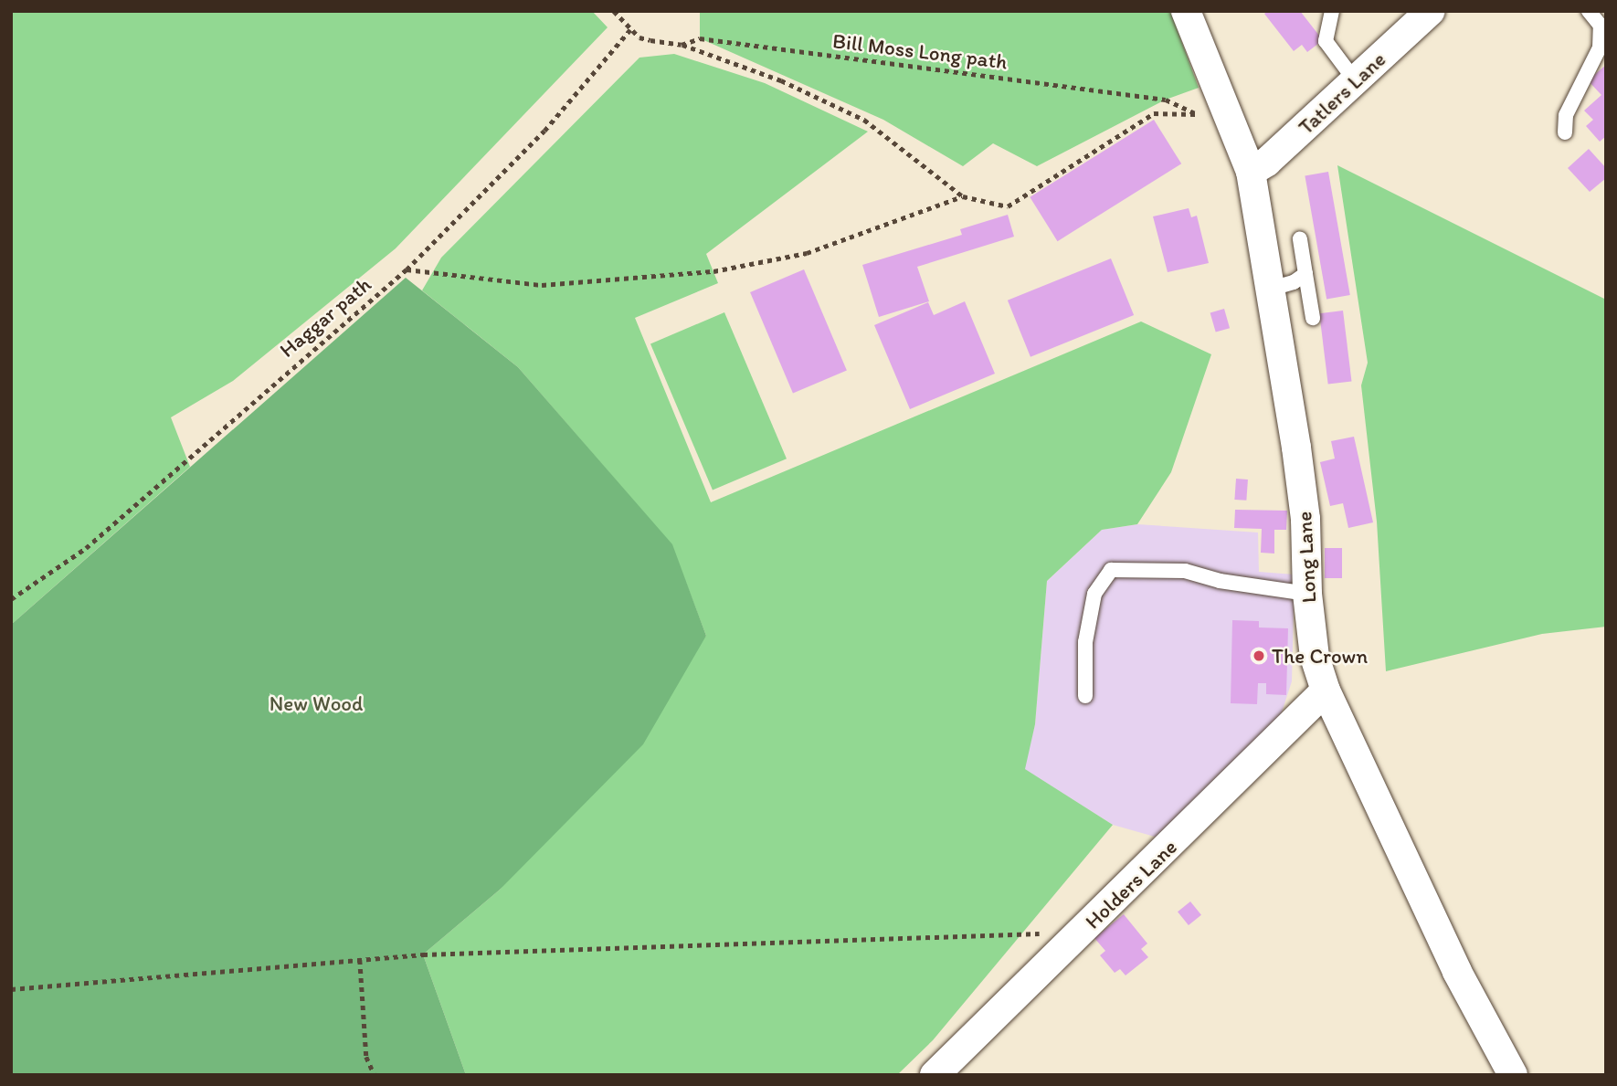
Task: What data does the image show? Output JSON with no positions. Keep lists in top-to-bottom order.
{
  "streets": {
    "street": ["Tatlers Lane", "Long Lane", "Holders Lane"],
    "path": ["Bill Moss Long path", "Haggar path"]
  },
  "crossings": [
    ["Bill Moss Long path", "Haggar path"],
    ["Bill Moss Long path", "Long Lane"],
    ["Tatlers Lane", "Long Lane"],
    ["Long Lane", "Holders Lane"]
  ],
  "parks": ["New Wood"],
  "places": ["The Crown"]
}
